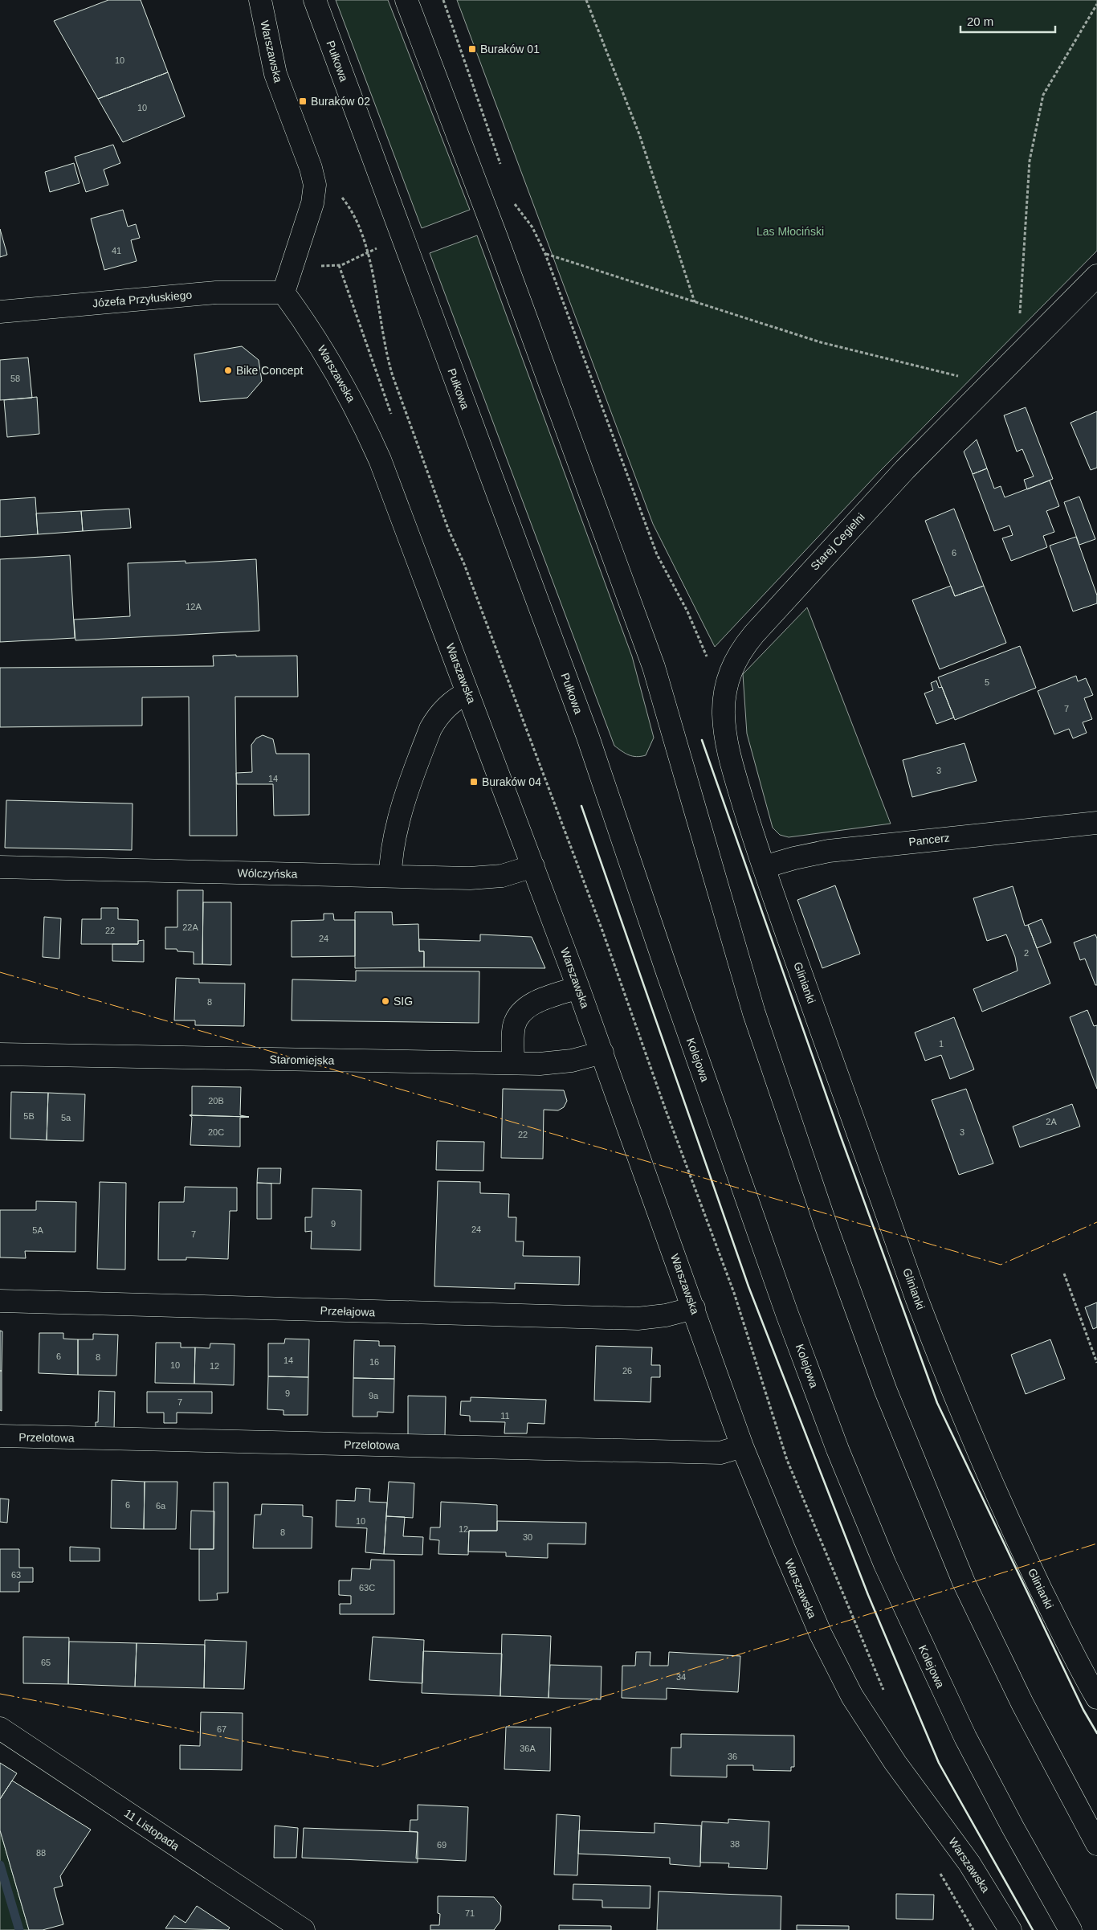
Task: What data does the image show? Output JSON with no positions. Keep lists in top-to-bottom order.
{
  "streets": {
    "main road": [
      "Warszawska",
      "Pułkowa",
      "Józefa Przyłuskiego",
      "Starej Cegielni",
      "Pancerz",
      "Wólczyńska",
      "Glinianki",
      "Staromiejska",
      "Kolejowa",
      "Przełajowa",
      "Przelotowa",
      "11 Listopada"
    ]
  },
  "crossings": [
    ["Warszawska", "Józefa Przyłuskiego"],
    ["Warszawska", "Wólczyńska"],
    ["Warszawska", "Staromiejska"],
    ["Warszawska", "Przełajowa"],
    ["Warszawska", "Przelotowa"],
    ["Pułkowa", "Kolejowa"],
    ["Starej Cegielni", "Pancerz"],
    ["Starej Cegielni", "Glinianki"],
    ["Pancerz", "Glinianki"]
  ],
  "parks": ["Las Młociński"],
  "places": {
    "transit": ["Buraków 01", "Buraków 02", "Buraków 04"],
    "other": ["Bike Concept", "SIG"]
  },
  "house_numbers": [
    "10",
    "10",
    "41",
    "58",
    "6",
    "12A",
    "5",
    "7",
    "3",
    "14",
    "22A",
    "22",
    "24",
    "2",
    "8",
    "1",
    "20B",
    "5B",
    "5a",
    "2A",
    "20C",
    "3",
    "22",
    "9",
    "24",
    "5A",
    "7",
    "6",
    "8",
    "14",
    "16",
    "10",
    "12",
    "26",
    "9",
    "9a",
    "7",
    "11",
    "6",
    "6a",
    "10",
    "12",
    "8",
    "30",
    "63",
    "63C",
    "65",
    "34",
    "67",
    "36A",
    "36",
    "38",
    "69",
    "88",
    "71"
  ],
  "scale_bar": "20 m"
}
